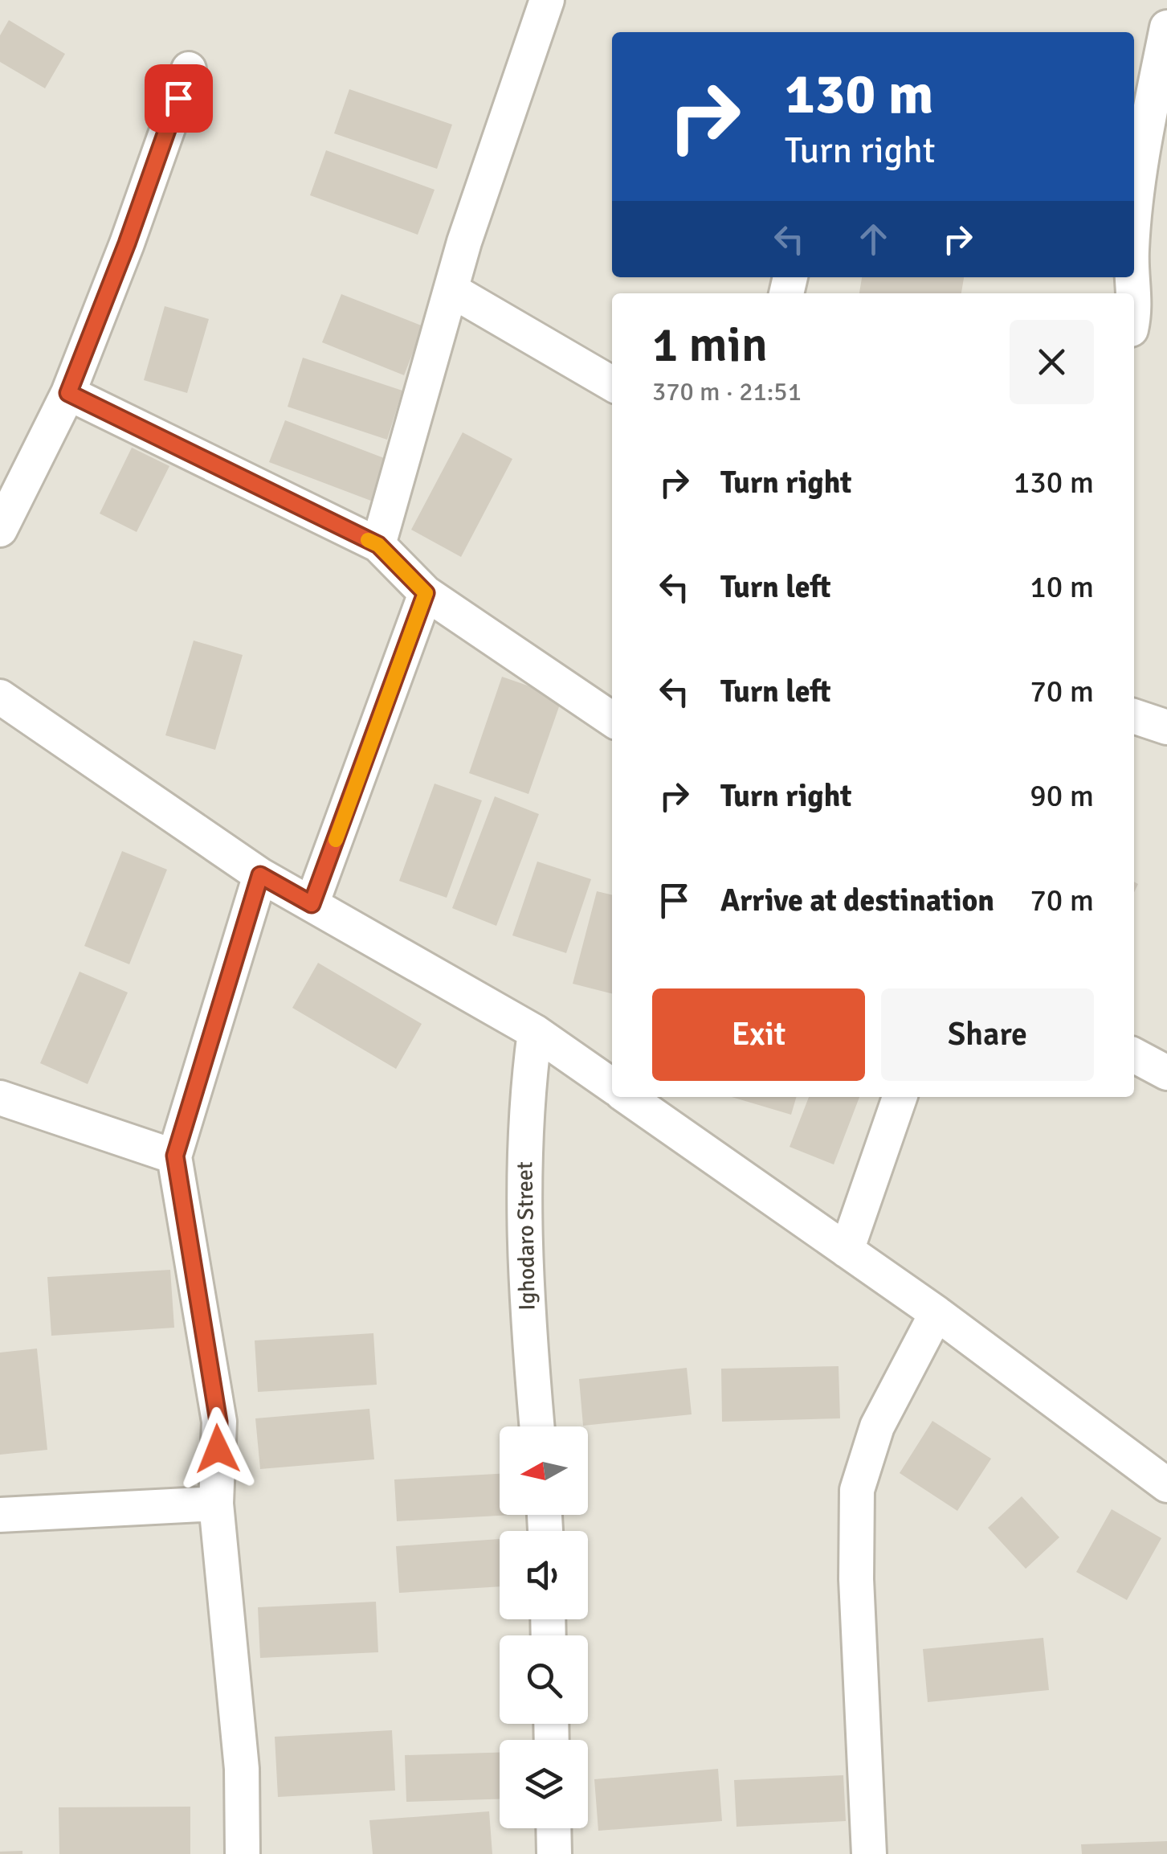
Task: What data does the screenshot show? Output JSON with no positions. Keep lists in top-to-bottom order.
{
  "streets": {
    "street": ["Ighodaro Street"]
  },
  "north": "left",
  "page": {
    "turn": ["130 m", "Turn right"],
    "heading": ["1 min", "370 m · 21:51"],
    "list": [
      {
        "name": "Turn right",
        "value": "130 m"
      },
      {
        "name": "Turn left",
        "value": "10 m"
      },
      {
        "name": "Turn left",
        "value": "70 m"
      },
      {
        "name": "Turn right",
        "value": "90 m"
      },
      {
        "name": "Arrive at destination",
        "value": "70 m"
      }
    ],
    "buttons": ["Exit", "Share"]
  }
}
